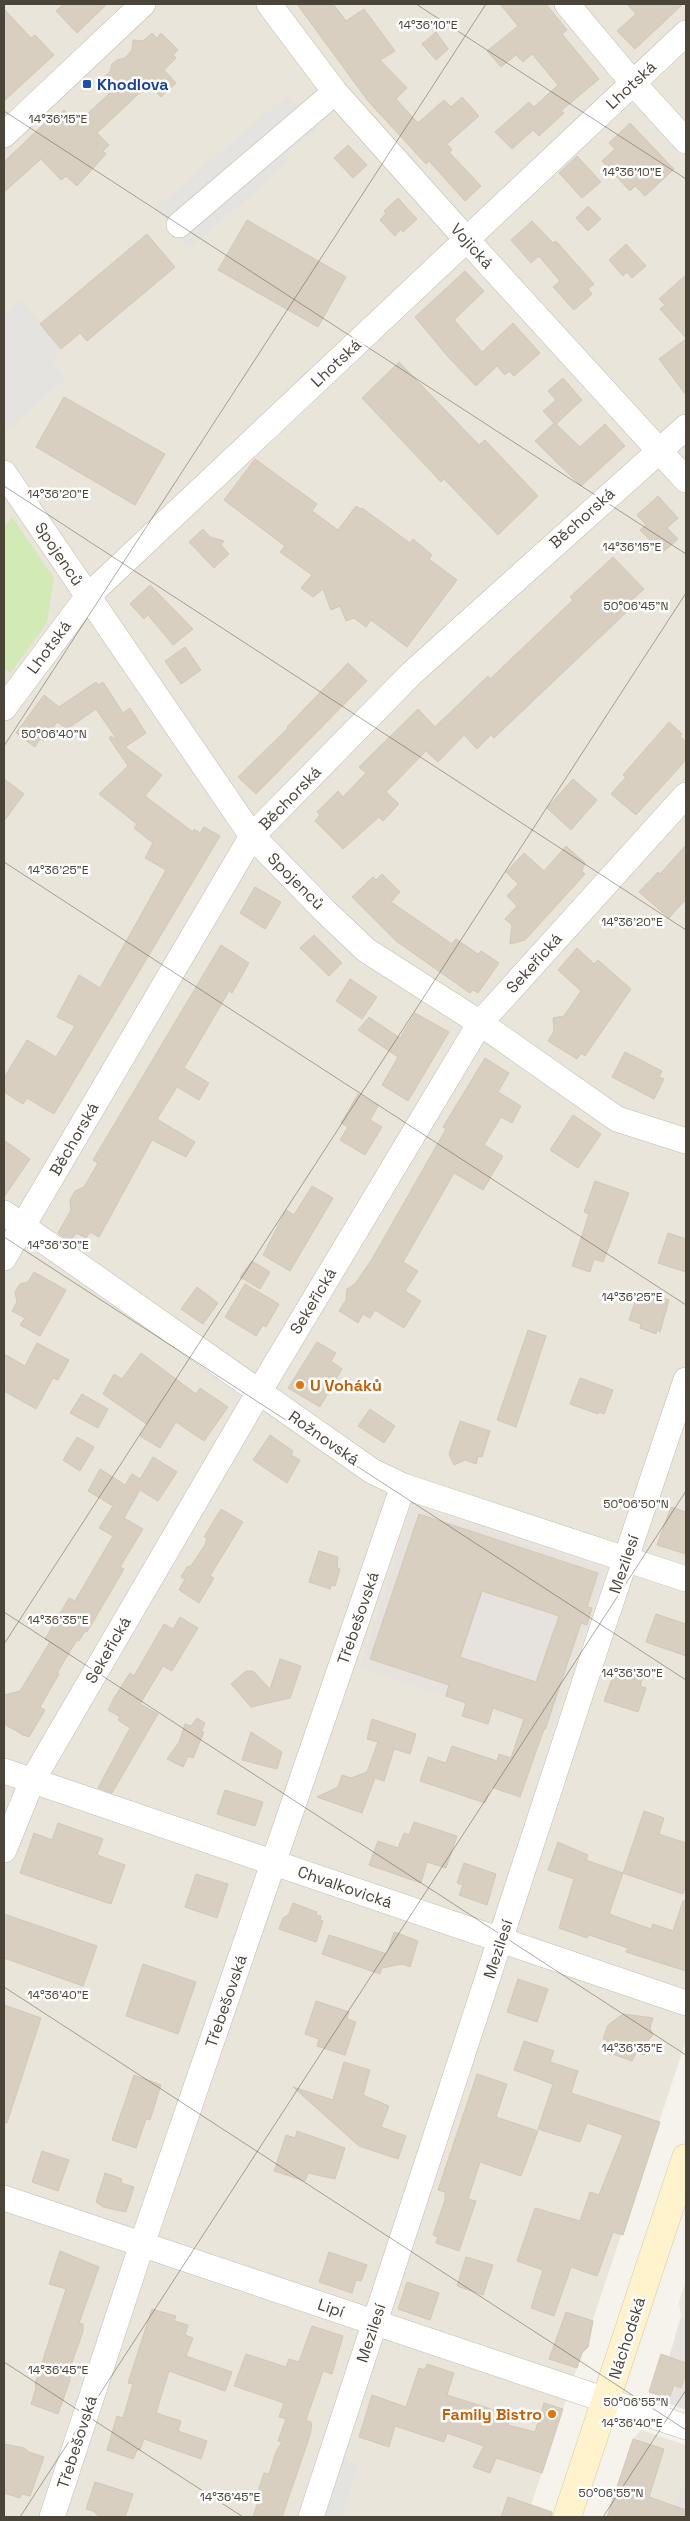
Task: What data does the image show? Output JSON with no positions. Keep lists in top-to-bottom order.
{
  "streets": {
    "main road": ["Náchodská"],
    "street": [
      "Lhotská",
      "Vojická",
      "Běchorská",
      "Spojenců",
      "Sekeřická",
      "Rožnovská",
      "Mezilesí",
      "Třebešovská",
      "Chvalkovická",
      "Lipí"
    ]
  },
  "crossings": [
    ["Lhotská", "Vojická"],
    ["Lhotská", "Spojenců"],
    ["Vojická", "Běchorská"],
    ["Běchorská", "Spojenců"],
    ["Běchorská", "Rožnovská"],
    ["Spojenců", "Sekeřická"],
    ["Sekeřická", "Rožnovská"],
    ["Sekeřická", "Chvalkovická"],
    ["Rožnovská", "Mezilesí"],
    ["Rožnovská", "Třebešovská"],
    ["Mezilesí", "Chvalkovická"],
    ["Mezilesí", "Lipí"],
    ["Třebešovská", "Chvalkovická"],
    ["Třebešovská", "Lipí"],
    ["Lipí", "Náchodská"]
  ],
  "places": {
    "transit": ["Khodlova"],
    "other": ["U Voháků", "Family Bistro"]
  },
  "coordinates": [
    "14°36'10\"E",
    "14°36'15\"E",
    "14°36'20\"E",
    "50°06'45\"N",
    "50°06'40\"N",
    "14°36'25\"E",
    "14°36'30\"E",
    "50°06'50\"N",
    "14°36'35\"E",
    "14°36'40\"E",
    "14°36'45\"E",
    "50°06'55\"N"
  ]
}
